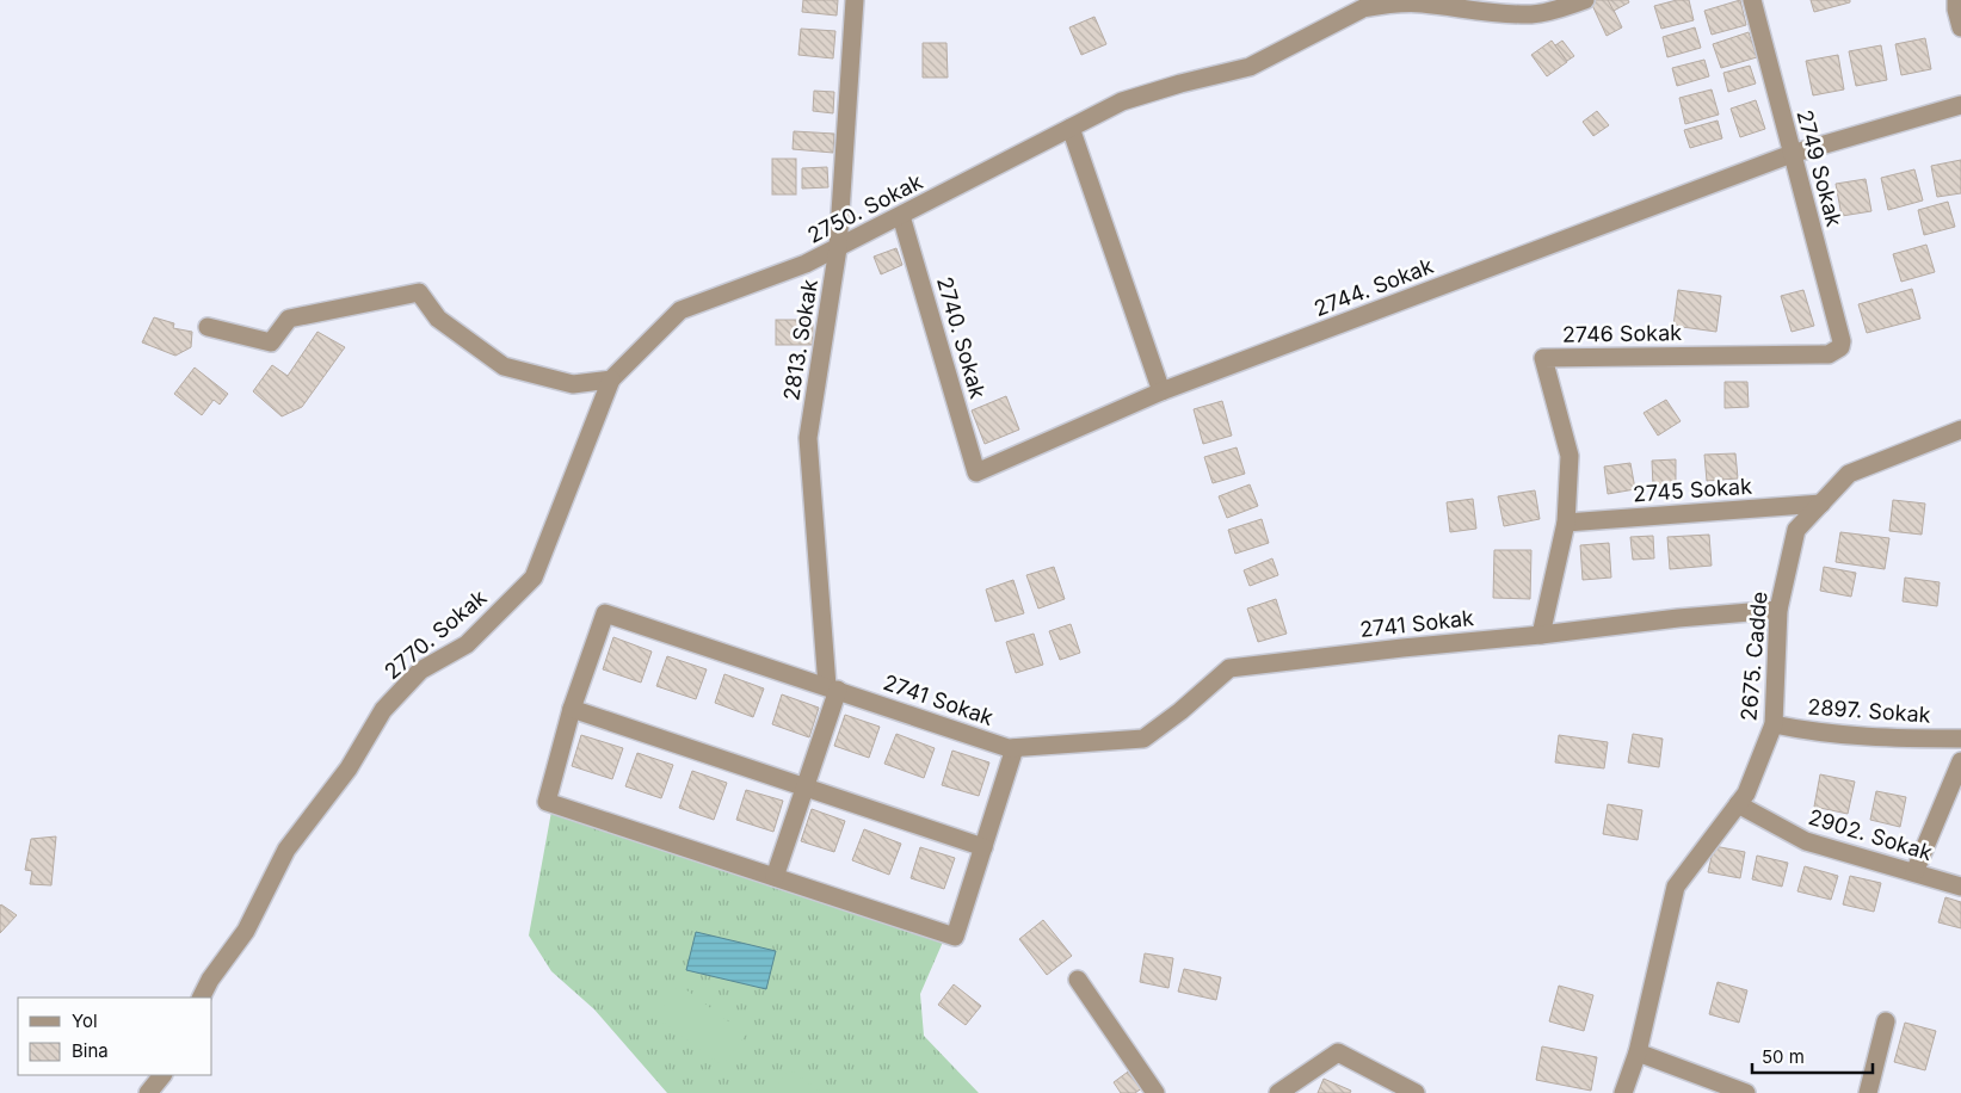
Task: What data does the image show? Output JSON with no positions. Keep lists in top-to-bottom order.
{
  "streets": {
    "street": [
      "2749 Sokak",
      "2750. Sokak",
      "2744. Sokak",
      "2746 Sokak",
      "2740. Sokak",
      "2813. Sokak",
      "2745 Sokak",
      "2741 Sokak",
      "2770. Sokak",
      "2675. Cadde",
      "2897. Sokak",
      "2902. Sokak"
    ]
  },
  "crossings": [
    ["2749 Sokak", "2744. Sokak"],
    ["2749 Sokak", "2746 Sokak"],
    ["2750. Sokak", "2740. Sokak"],
    ["2750. Sokak", "2813. Sokak"],
    ["2750. Sokak", "2770. Sokak"],
    ["2744. Sokak", "2740. Sokak"],
    ["2746 Sokak", "2745 Sokak"],
    ["2746 Sokak", "2741 Sokak"],
    ["2813. Sokak", "2741 Sokak"],
    ["2745 Sokak", "2675. Cadde"],
    ["2741 Sokak", "2675. Cadde"],
    ["2675. Cadde", "2897. Sokak"],
    ["2675. Cadde", "2902. Sokak"]
  ],
  "legend": ["Yol", "Bina"],
  "scale_bar": "50 m"
}
